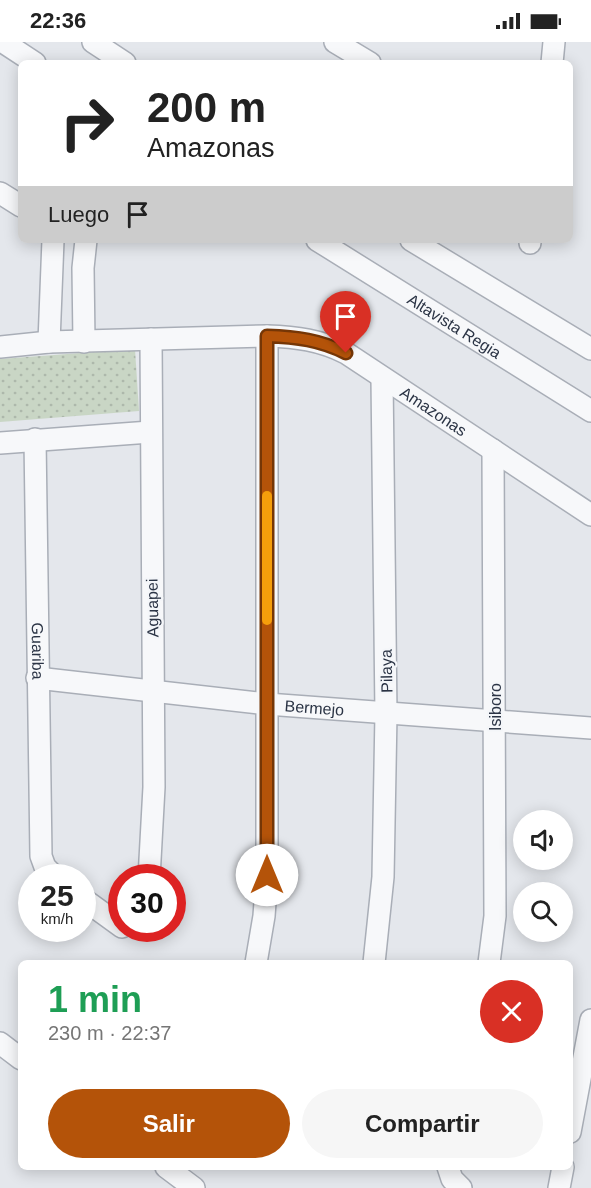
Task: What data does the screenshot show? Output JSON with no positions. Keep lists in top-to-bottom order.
{
  "streets": {
    "street": [
      "Altavista Regia",
      "Amazonas",
      "Aguapei",
      "Guariba",
      "Pilaya",
      "Isiboro",
      "Bermejo"
    ]
  },
  "crossings": [
    ["Amazonas", "Aguapei"],
    ["Amazonas", "Pilaya"],
    ["Amazonas", "Isiboro"],
    ["Aguapei", "Bermejo"],
    ["Guariba", "Bermejo"],
    ["Pilaya", "Bermejo"],
    ["Isiboro", "Bermejo"]
  ],
  "page": {
    "status": "22:36",
    "turn": ["200 m", "Amazonas"],
    "then": "Luego",
    "speed": "25 km/h",
    "limit": "30",
    "heading": ["1 min", "230 m · 22:37"],
    "buttons": ["Salir", "Compartir"]
  }
}
